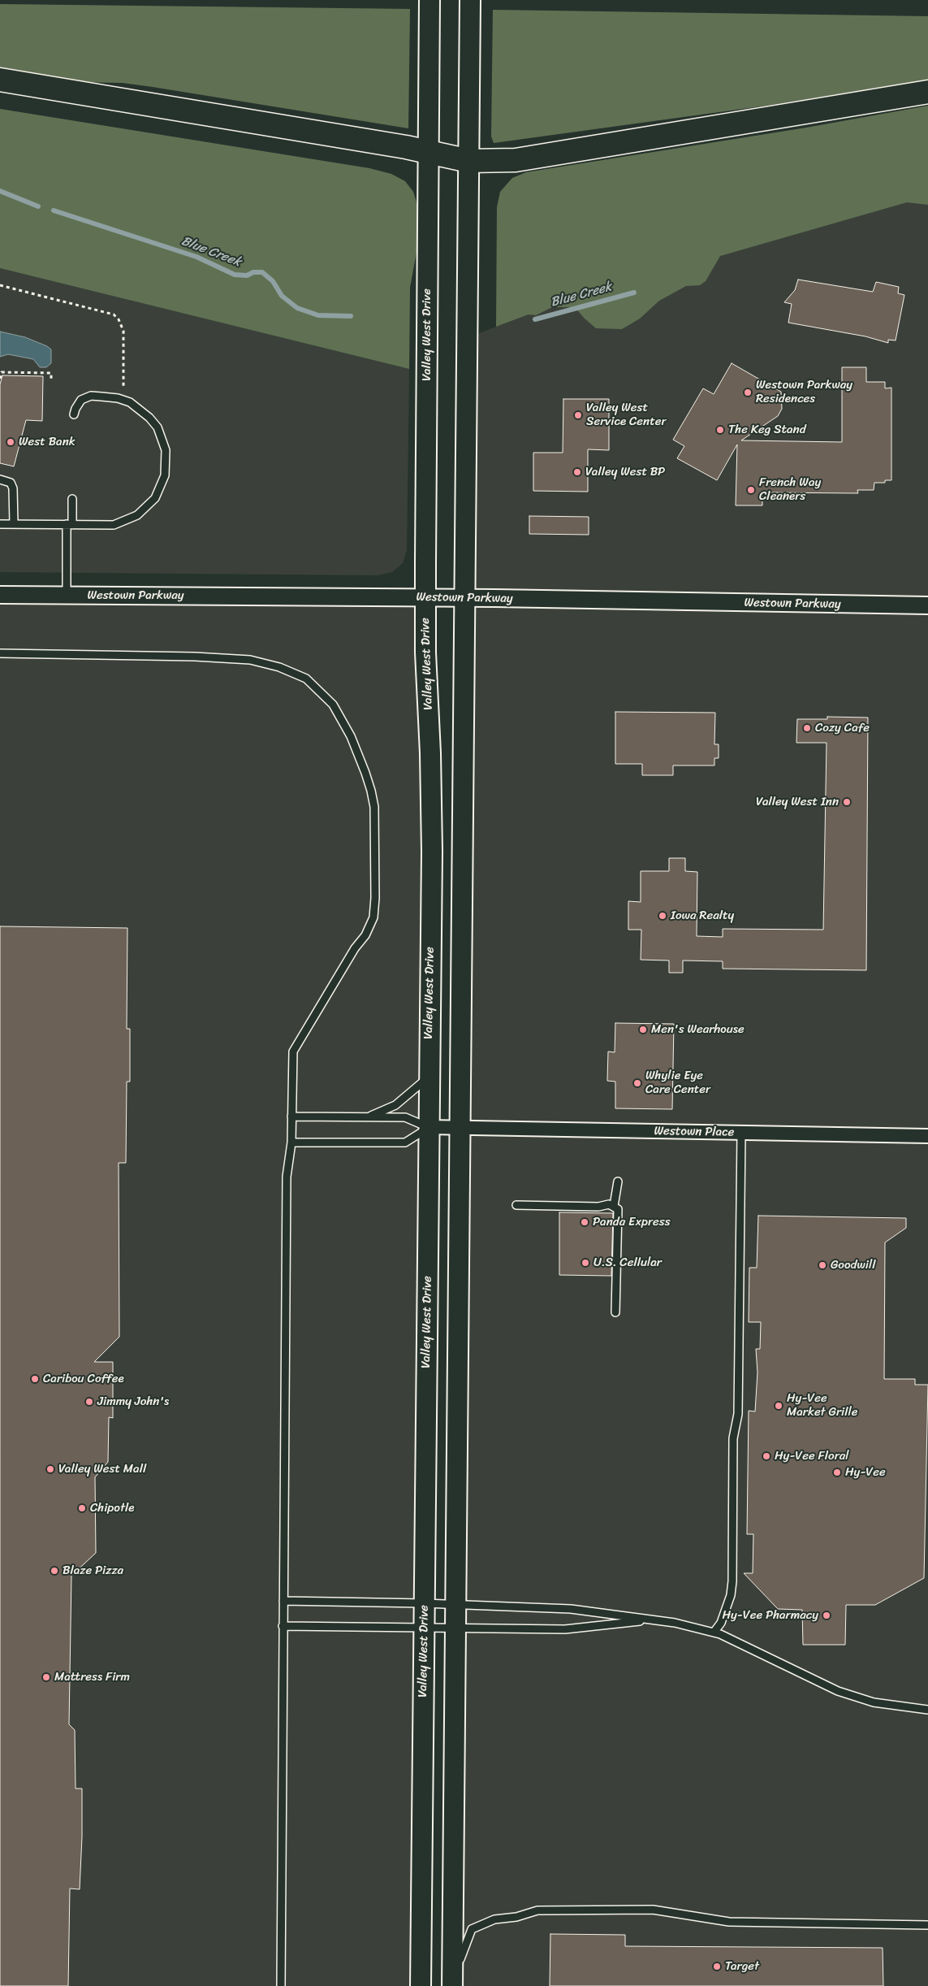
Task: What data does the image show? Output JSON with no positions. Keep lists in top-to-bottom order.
{
  "streets": {
    "main road": ["Valley West Drive"],
    "street": ["Westown Parkway", "Westown Place"]
  },
  "crossings": [
    ["Valley West Drive", "Westown Parkway"],
    ["Valley West Drive", "Westown Place"]
  ],
  "water": ["Blue Creek"],
  "places": [
    "Westown Parkway Residences",
    "Valley West Service Center",
    "The Keg Stand",
    "West Bank",
    "Valley West BP",
    "French Way Cleaners",
    "Cozy Cafe",
    "Valley West Inn",
    "Iowa Realty",
    "Men's Wearhouse",
    "Whylie Eye Care Center",
    "Panda Express",
    "U.S. Cellular",
    "Goodwill",
    "Caribou Coffee",
    "Jimmy John's",
    "Hy-Vee Market Grille",
    "Hy-Vee Floral",
    "Valley West Mall",
    "Hy-Vee",
    "Chipotle",
    "Blaze Pizza",
    "Hy-Vee Pharmacy",
    "Mattress Firm",
    "Target"
  ]
}
